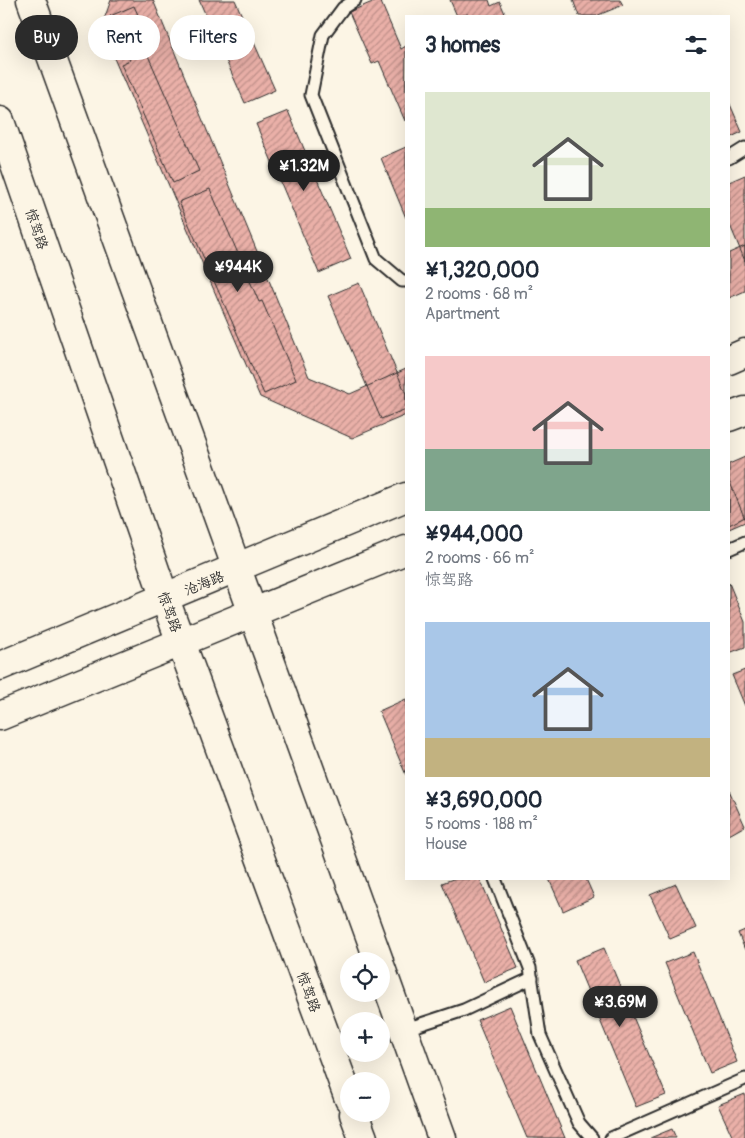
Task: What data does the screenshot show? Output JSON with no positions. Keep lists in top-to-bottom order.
{
  "streets": {
    "main road": ["惊驾路", "沧海路"]
  },
  "crossings": [
    ["惊驾路", "沧海路"]
  ],
  "page": {
    "chip": ["Buy", "Rent", "Filters"],
    "heading": "3 homes",
    "list": [
      {
        "name": "¥1,320,000",
        "note": "2 rooms · 68 m² · Apartment"
      },
      {
        "name": "¥944,000",
        "note": "2 rooms · 66 m² · 惊驾路"
      },
      {
        "name": "¥3,690,000",
        "note": "5 rooms · 188 m² · House"
      }
    ],
    "price": ["¥1.32M", "¥944K", "¥3.69M"],
    "map_buttons": ["+", "−"]
  }
}
